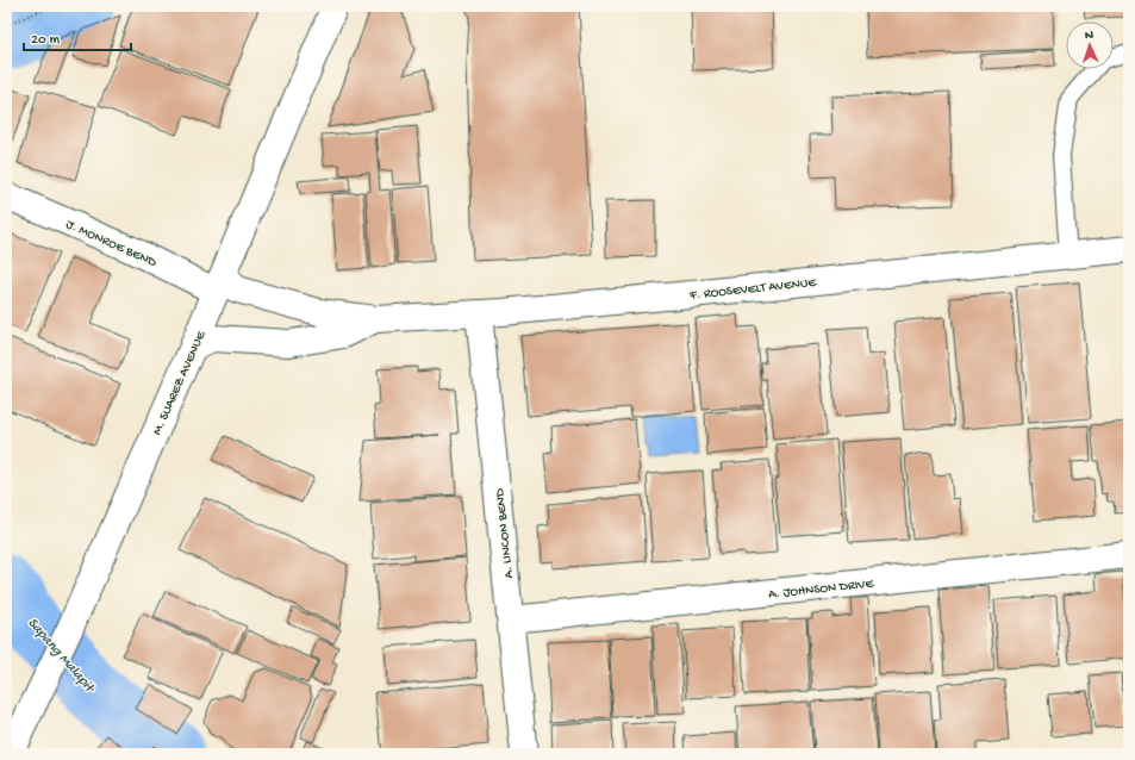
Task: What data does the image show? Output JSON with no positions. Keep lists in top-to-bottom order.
{
  "streets": {
    "street": [
      "J. MONROE BEND",
      "F. ROOSEVELT AVENUE",
      "M. SUAREZ AVENUE",
      "A. LINCON BEND",
      "A. JOHNSON DRIVE"
    ]
  },
  "crossings": [
    ["J. MONROE BEND", "F. ROOSEVELT AVENUE"],
    ["J. MONROE BEND", "M. SUAREZ AVENUE"],
    ["F. ROOSEVELT AVENUE", "M. SUAREZ AVENUE"],
    ["F. ROOSEVELT AVENUE", "A. LINCON BEND"],
    ["A. LINCON BEND", "A. JOHNSON DRIVE"]
  ],
  "water": ["Sapang Malapit"],
  "scale_bar": "20 m",
  "north": "top"
}
